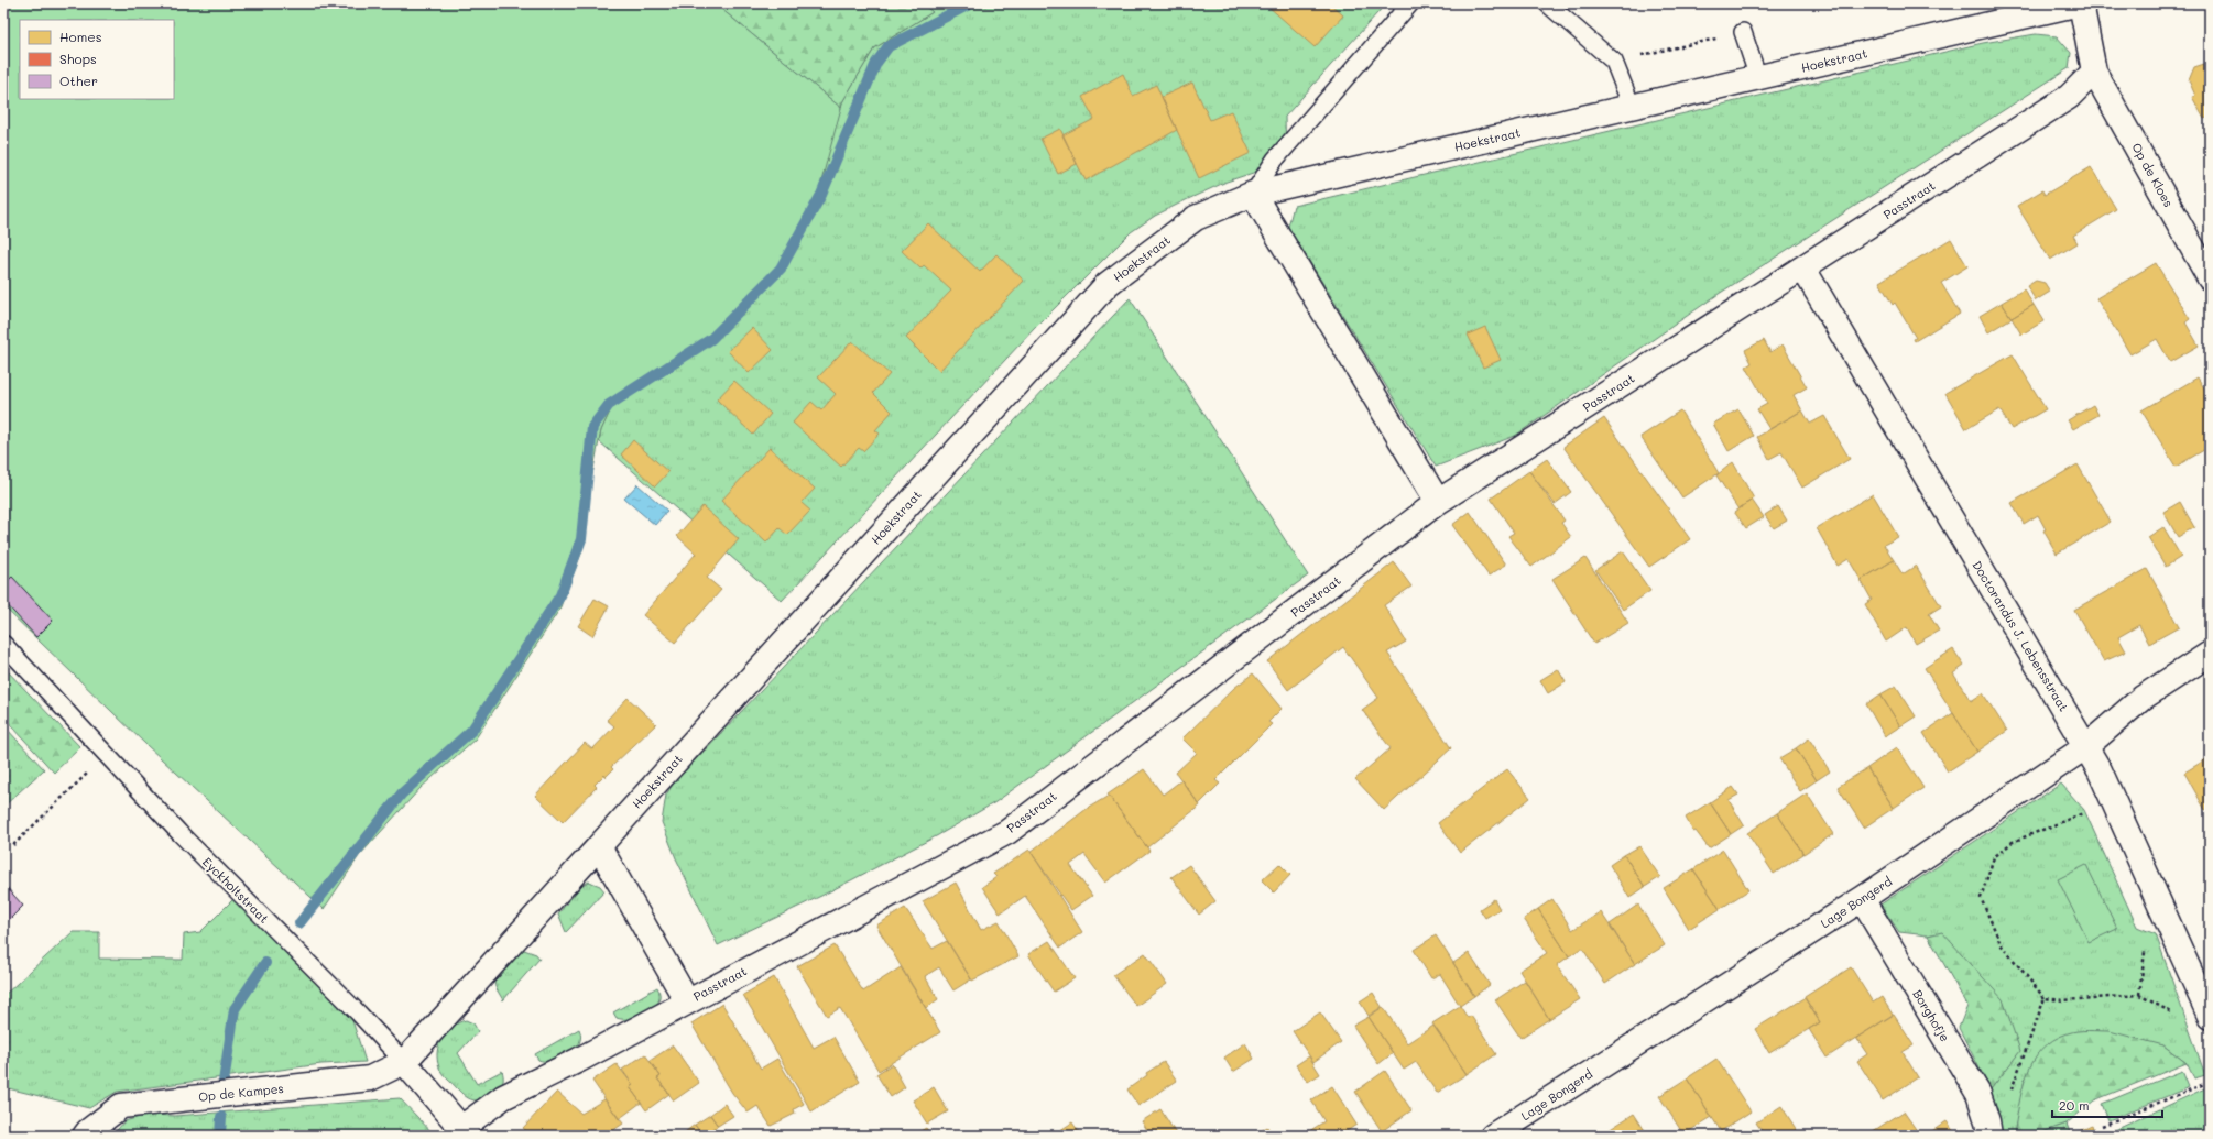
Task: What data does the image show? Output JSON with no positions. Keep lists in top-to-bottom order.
{
  "streets": {
    "street": [
      "Hoekstraat",
      "Op de Kloes",
      "Passtraat",
      "Doctorandus J. Lebensstraat",
      "Eyckholtstraat",
      "Lage Bongerd",
      "Borghofje",
      "Op de Kampes"
    ]
  },
  "crossings": [
    ["Hoekstraat", "Eyckholtstraat"],
    ["Hoekstraat", "Op de Kampes"],
    ["Op de Kloes", "Passtraat"],
    ["Passtraat", "Doctorandus J. Lebensstraat"],
    ["Passtraat", "Eyckholtstraat"],
    ["Doctorandus J. Lebensstraat", "Lage Bongerd"],
    ["Eyckholtstraat", "Op de Kampes"],
    ["Lage Bongerd", "Borghofje"]
  ],
  "legend": ["Homes", "Shops", "Other"],
  "scale_bar": "20 m"
}
